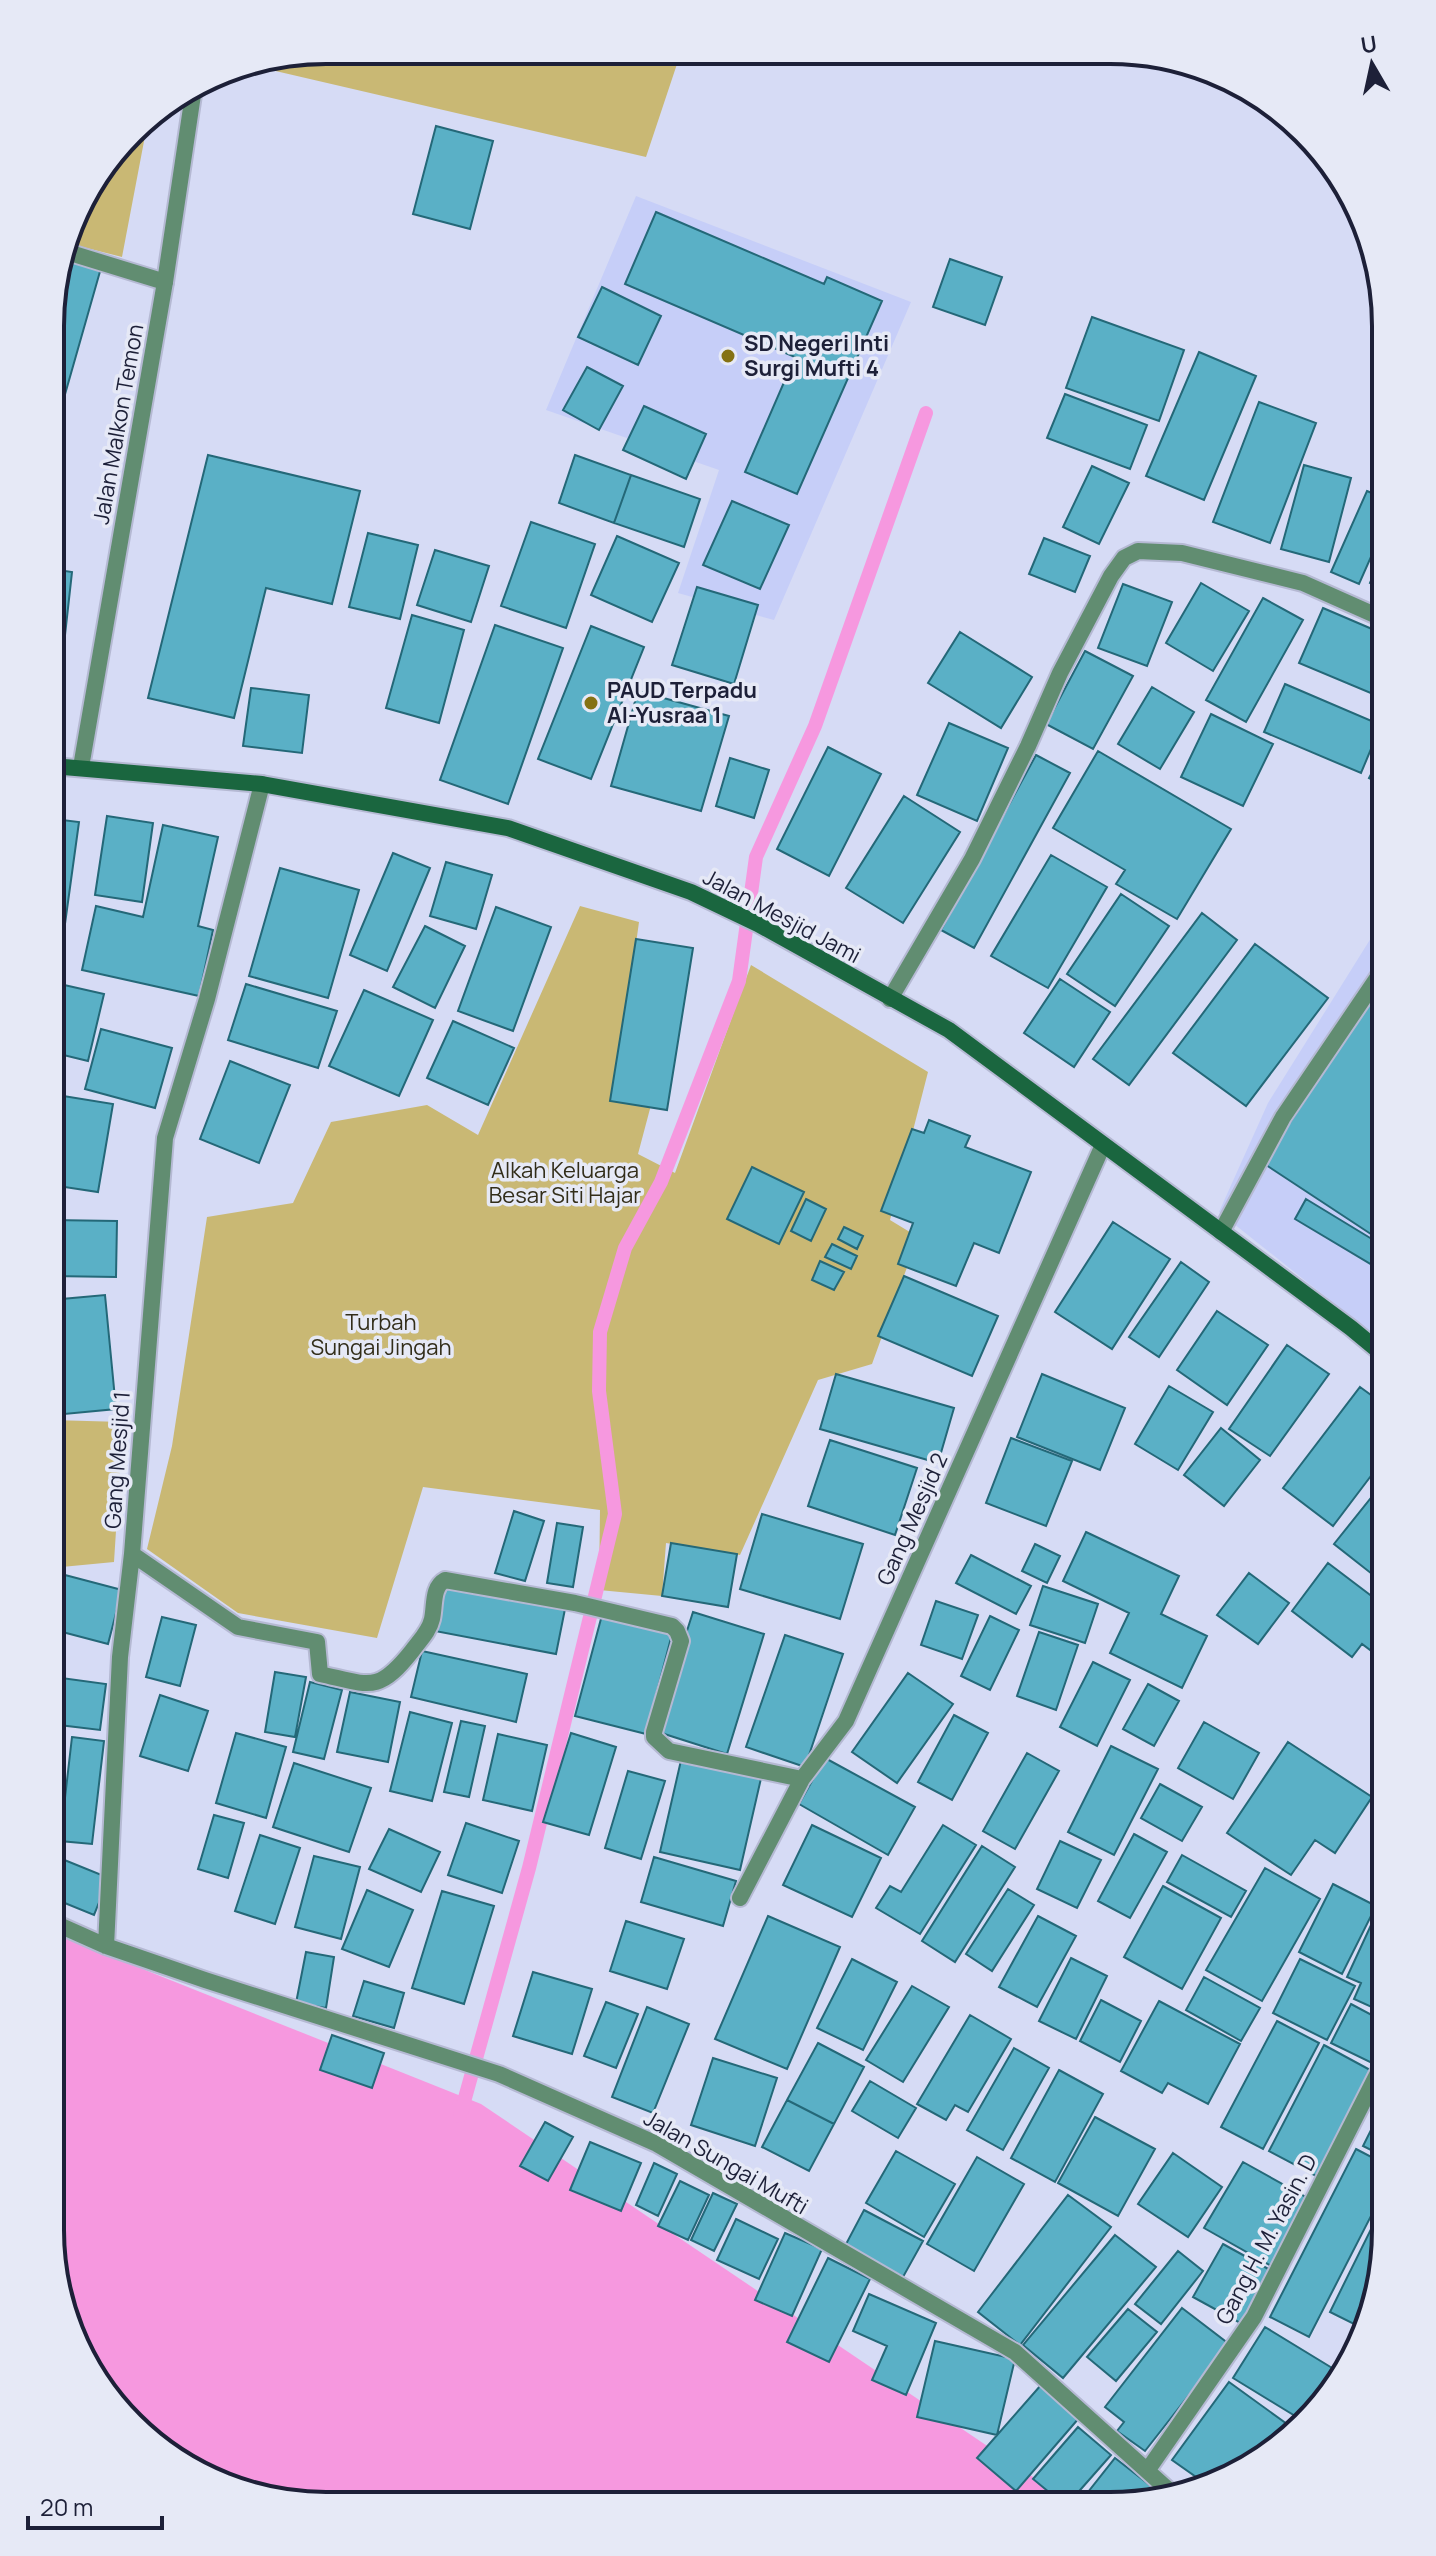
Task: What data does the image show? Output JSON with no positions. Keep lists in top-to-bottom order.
{
  "streets": {
    "main road": ["Jalan Mesjid Jami"],
    "street": [
      "Jalan Malkon Temon",
      "Gang Mesjid 1",
      "Gang Mesjid 2",
      "Jalan Sungai Mufti",
      "Gang H. M. Yasin. D"
    ]
  },
  "crossings": [
    ["Jalan Malkon Temon", "Jalan Mesjid Jami"],
    ["Jalan Mesjid Jami", "Gang Mesjid 1"],
    ["Jalan Mesjid Jami", "Gang Mesjid 2"],
    ["Gang Mesjid 1", "Gang Mesjid 2"],
    ["Jalan Sungai Mufti", "Gang H. M. Yasin. D"]
  ],
  "parks": ["Alkah Keluarga Besar Siti Hajar", "Turbah Sungai Jingah"],
  "places": ["SD Negeri Inti Surgi Mufti 4", "PAUD Terpadu Al-Yusraa 1"],
  "scale_bar": "20 m",
  "north": "top"
}
